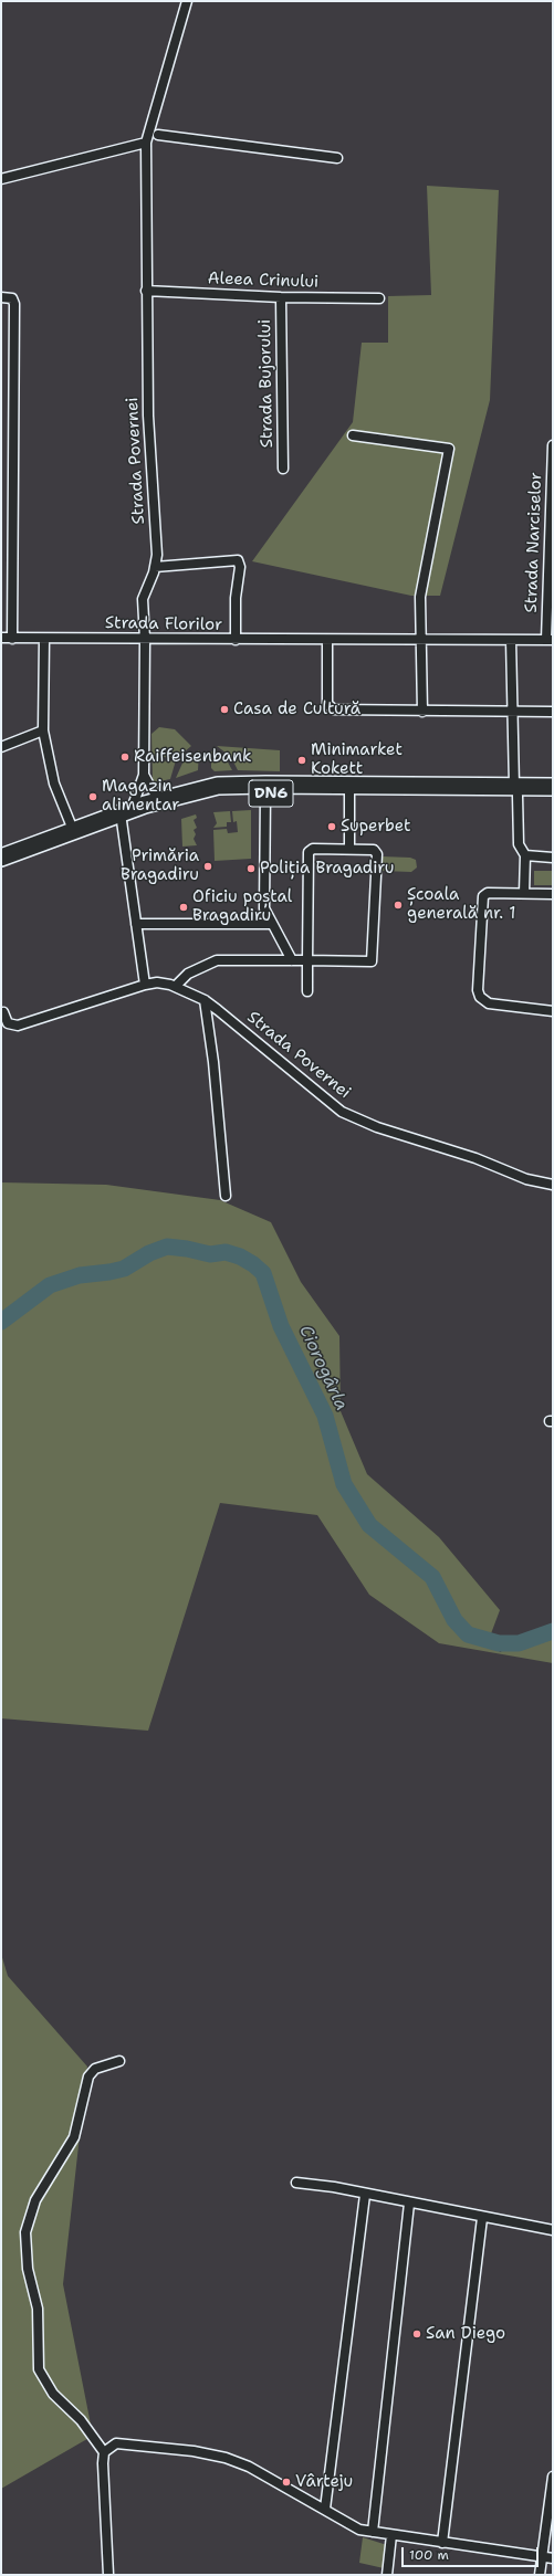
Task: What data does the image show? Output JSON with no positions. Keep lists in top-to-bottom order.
{
  "streets": {
    "highway": ["DN6"],
    "street": [
      "Aleea Crinului",
      "Strada Bujorului",
      "Strada Povernei",
      "Strada Narciselor",
      "Strada Florilor"
    ]
  },
  "crossings": [
    ["Aleea Crinului", "Strada Bujorului"],
    ["Aleea Crinului", "Strada Povernei"],
    ["Strada Povernei", "Strada Florilor"],
    ["Strada Narciselor", "Strada Florilor"]
  ],
  "water": ["Ciorogârla"],
  "places": [
    "Casa de Cultură",
    "Raiffeisenbank",
    "Minimarket Kokett",
    "Magazin alimentar",
    "Superbet",
    "Primăria Bragadiru",
    "Poliția Bragadiru",
    "Școala generală nr. 1",
    "Oficiu poștal Bragadiru",
    "San Diego",
    "Vârteju"
  ],
  "scale_bar": "100 m"
}
